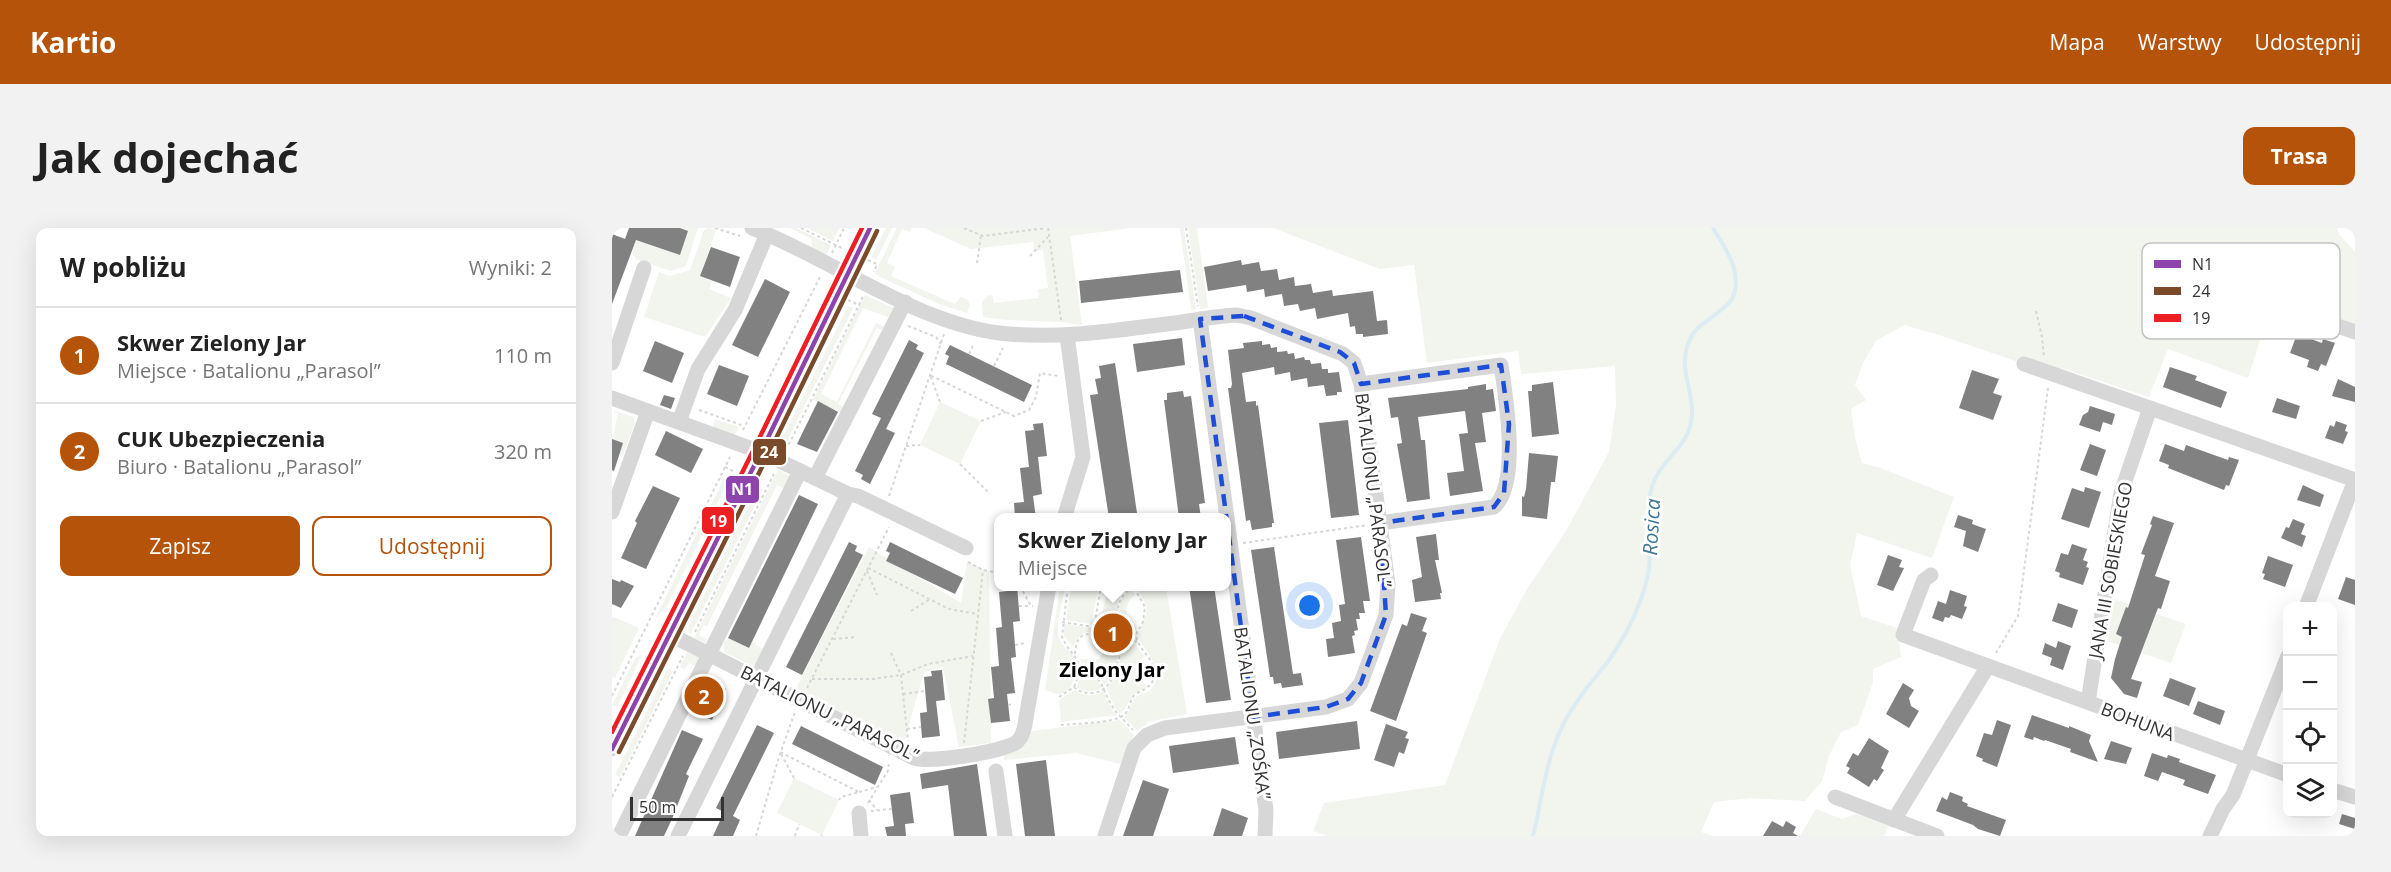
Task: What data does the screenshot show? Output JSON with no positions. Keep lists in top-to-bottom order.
{
  "streets": {
    "street": [
      "BATALIONU „PARASOL”",
      "JANA III SOBIESKIEGO",
      "BATALIONU „ZOŚKA”",
      "BOHUNA"
    ]
  },
  "crossings": [
    ["BATALIONU „PARASOL”", "BATALIONU „ZOŚKA”"],
    ["JANA III SOBIESKIEGO", "BOHUNA"]
  ],
  "districts": ["Zielony Jar"],
  "water": ["Rosica"],
  "lines": ["transit line N1", "transit line 19", "transit line 24"],
  "legend": ["N1", "24", "19"],
  "scale_bar": "50 m",
  "page": {
    "header": "Kartio",
    "nav": ["Mapa", "Warstwy", "Udostępnij"],
    "buttons": [
      "Trasa",
      ["Zapisz", "Udostępnij"]
    ],
    "title": "Jak dojechać",
    "heading": ["W pobliżu", "Wyniki: 2"],
    "list": [
      {
        "mark": "1",
        "name": "Skwer Zielony Jar",
        "note": "Miejsce · Batalionu „Parasol”",
        "value": "110 m"
      },
      {
        "mark": "2",
        "name": "CUK Ubezpieczenia",
        "note": "Biuro · Batalionu „Parasol”",
        "value": "320 m"
      }
    ],
    "popup": ["Skwer Zielony Jar", "Miejsce"],
    "map_buttons": ["+", "−"],
    "pins": ["1", "2"],
    "scale": "50 m"
  }
}
